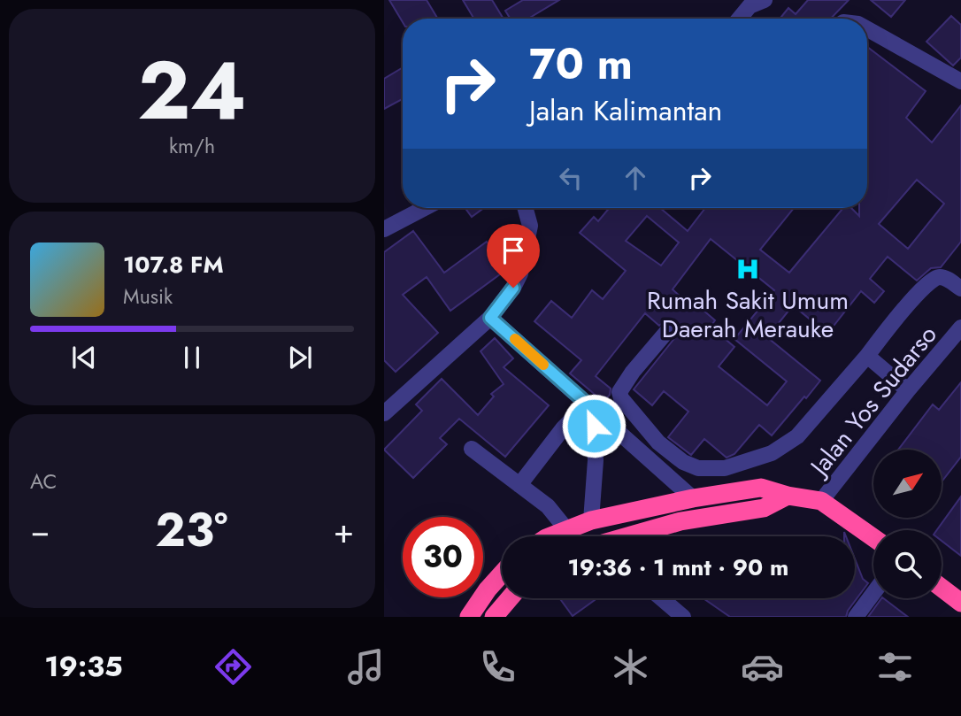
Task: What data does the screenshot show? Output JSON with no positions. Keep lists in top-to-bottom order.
{
  "streets": {
    "street": ["Jalan Yos Sudarso"]
  },
  "places": {
    "hospital": ["Rumah Sakit Umum Daerah Merauke"]
  },
  "north": "top right",
  "page": {
    "tile": [
      ["24", "km/h"],
      "AC"
    ],
    "turn": ["70 m", "Jalan Kalimantan"],
    "song": ["107.8 FM", "Musik"],
    "heat": ["−", "23°", "+"],
    "limit": "30",
    "trip": "19:36 · 1 mnt · 90 m",
    "tabs": "19:35"
  }
}
